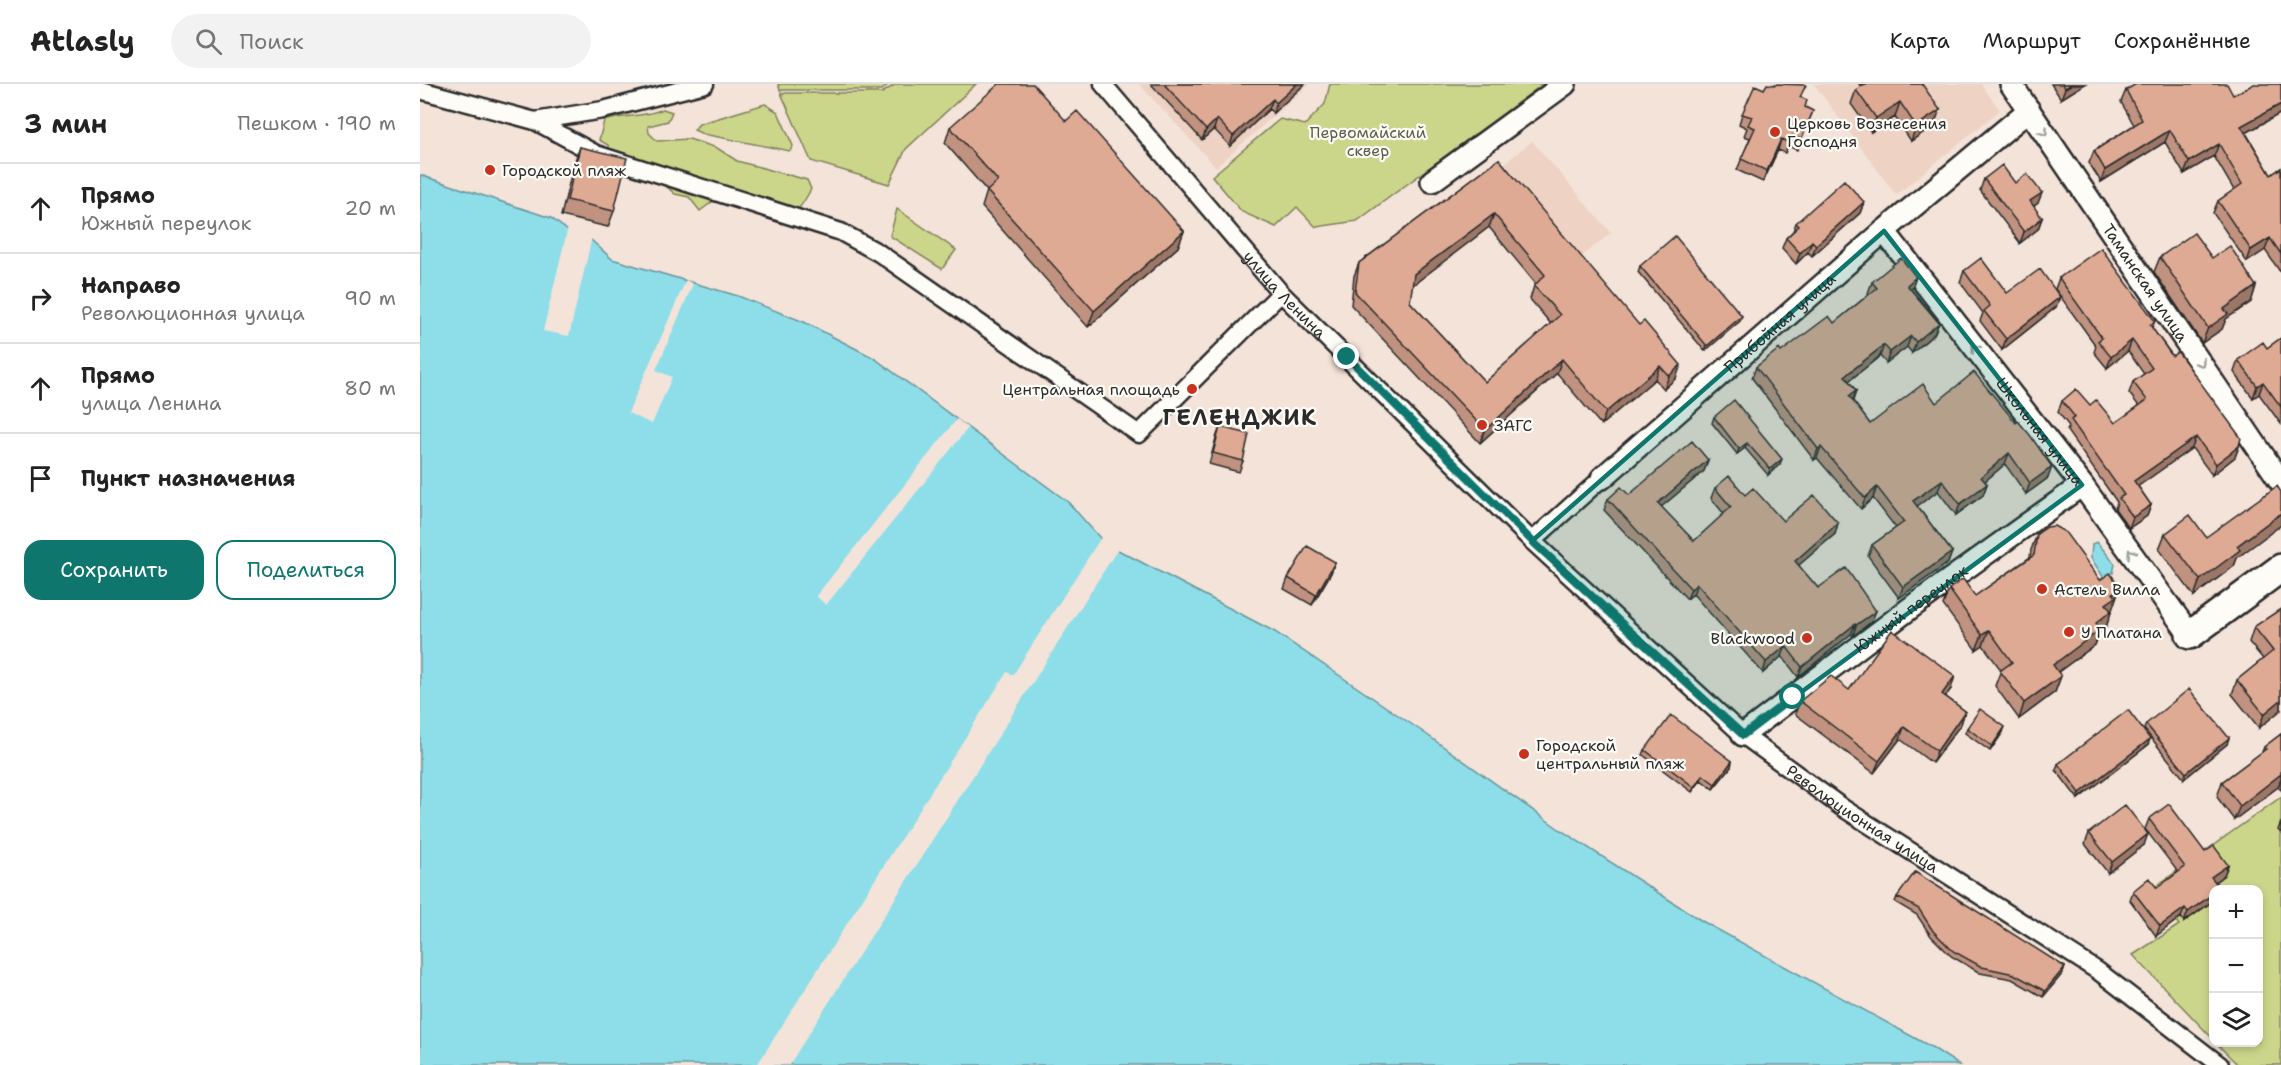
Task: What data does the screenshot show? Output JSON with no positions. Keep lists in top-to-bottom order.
{
  "streets": {
    "street": [
      "Таманская улица",
      "улица Ленина",
      "Прибойная улица",
      "Школьная улица",
      "Южный переулок",
      "Революционная улица"
    ]
  },
  "crossings": [
    ["Таманская улица", "Прибойная улица"],
    ["улица Ленина", "Прибойная улица"],
    ["улица Ленина", "Революционная улица"],
    ["Прибойная улица", "Школьная улица"],
    ["Прибойная улица", "Революционная улица"],
    ["Школьная улица", "Южный переулок"],
    ["Южный переулок", "Революционная улица"]
  ],
  "one_way": ["Таманская улица", "Школьная улица"],
  "districts": ["ГЕЛЕНДЖИК"],
  "parks": ["Первомайский сквер"],
  "places": [
    "Церковь Вознесения Господня",
    "Городской пляж",
    "Центральная площадь",
    "ЗАГС",
    "Астель Вилла",
    "У Платана",
    "Blackwood",
    "Городской центральный пляж"
  ],
  "page": {
    "header": "Atlasly",
    "search": "Поиск",
    "nav": ["Карта", "Маршрут", "Сохранённые"],
    "heading": ["3 мин", "Пешком · 190 m"],
    "list": [
      ["Прямо", "Южный переулок", "20 m"],
      ["Направо", "Революционная улица", "90 m"],
      ["Прямо", "улица Ленина", "80 m"],
      "Пункт назначения"
    ],
    "buttons": ["Сохранить", "Поделиться"],
    "map_buttons": ["+", "−"]
  }
}
